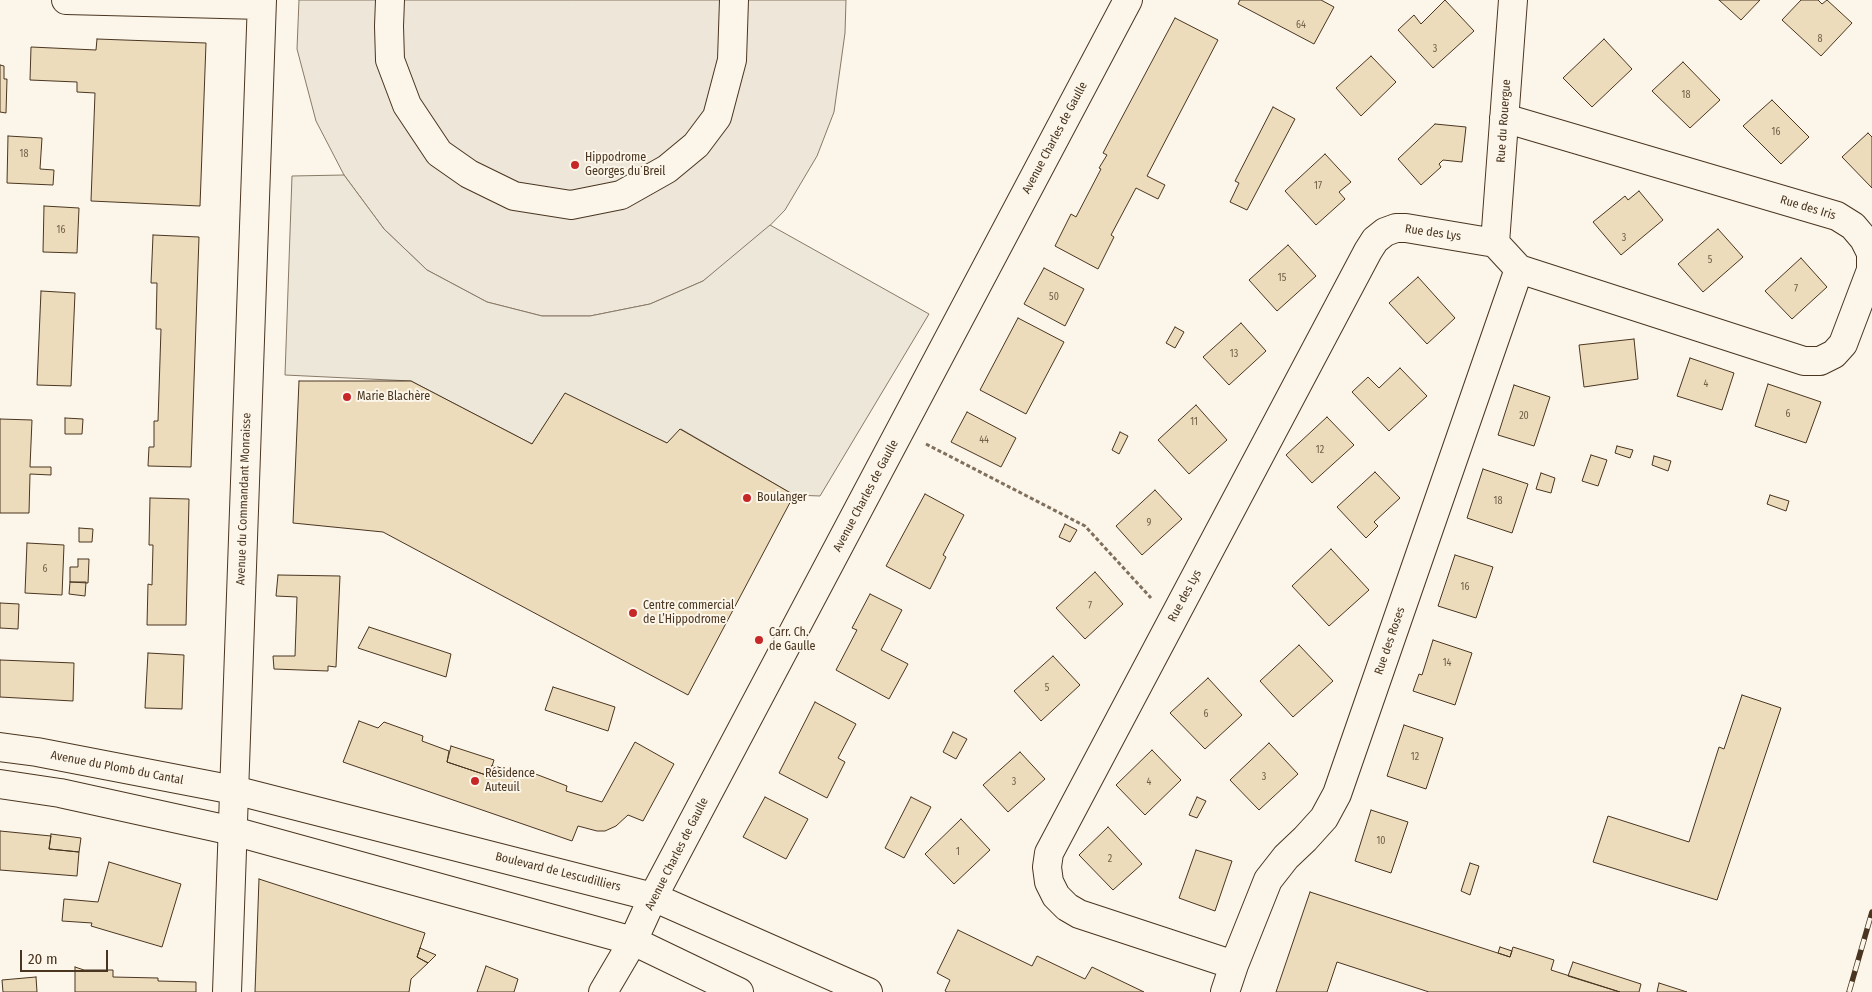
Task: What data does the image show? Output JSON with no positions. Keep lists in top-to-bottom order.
{
  "streets": {
    "street": [
      "Rue du Rouergue",
      "Avenue Charles de Gaulle",
      "Rue des Iris",
      "Rue des Lys",
      "Avenue du Commandant Monraisse",
      "Rue des Roses",
      "Avenue du Plomb du Cantal",
      "Boulevard de Lescudilliers"
    ]
  },
  "crossings": [
    ["Rue du Rouergue", "Rue des Iris"],
    ["Rue du Rouergue", "Rue des Lys"],
    ["Avenue Charles de Gaulle", "Boulevard de Lescudilliers"],
    ["Rue des Iris", "Rue des Lys"],
    ["Rue des Iris", "Rue des Roses"],
    ["Rue des Lys", "Rue des Roses"],
    ["Avenue du Commandant Monraisse", "Avenue du Plomb du Cantal"],
    ["Avenue du Commandant Monraisse", "Boulevard de Lescudilliers"],
    ["Avenue du Plomb du Cantal", "Boulevard de Lescudilliers"]
  ],
  "places": [
    "Hippodrome Georges du Breil",
    "Marie Blachère",
    "Boulanger",
    "Centre commercial de L’Hippodrome",
    "Carr. Ch. de Gaulle",
    "Résidence Auteuil"
  ],
  "house_numbers": [
    "64",
    "8",
    "3",
    "18",
    "16",
    "18",
    "17",
    "16",
    "3",
    "5",
    "15",
    "7",
    "50",
    "13",
    "4",
    "6",
    "20",
    "11",
    "44",
    "12",
    "18",
    "9",
    "6",
    "16",
    "7",
    "14",
    "5",
    "6",
    "12",
    "3",
    "3",
    "4",
    "10",
    "1",
    "2"
  ],
  "scale_bar": "20 m"
}
